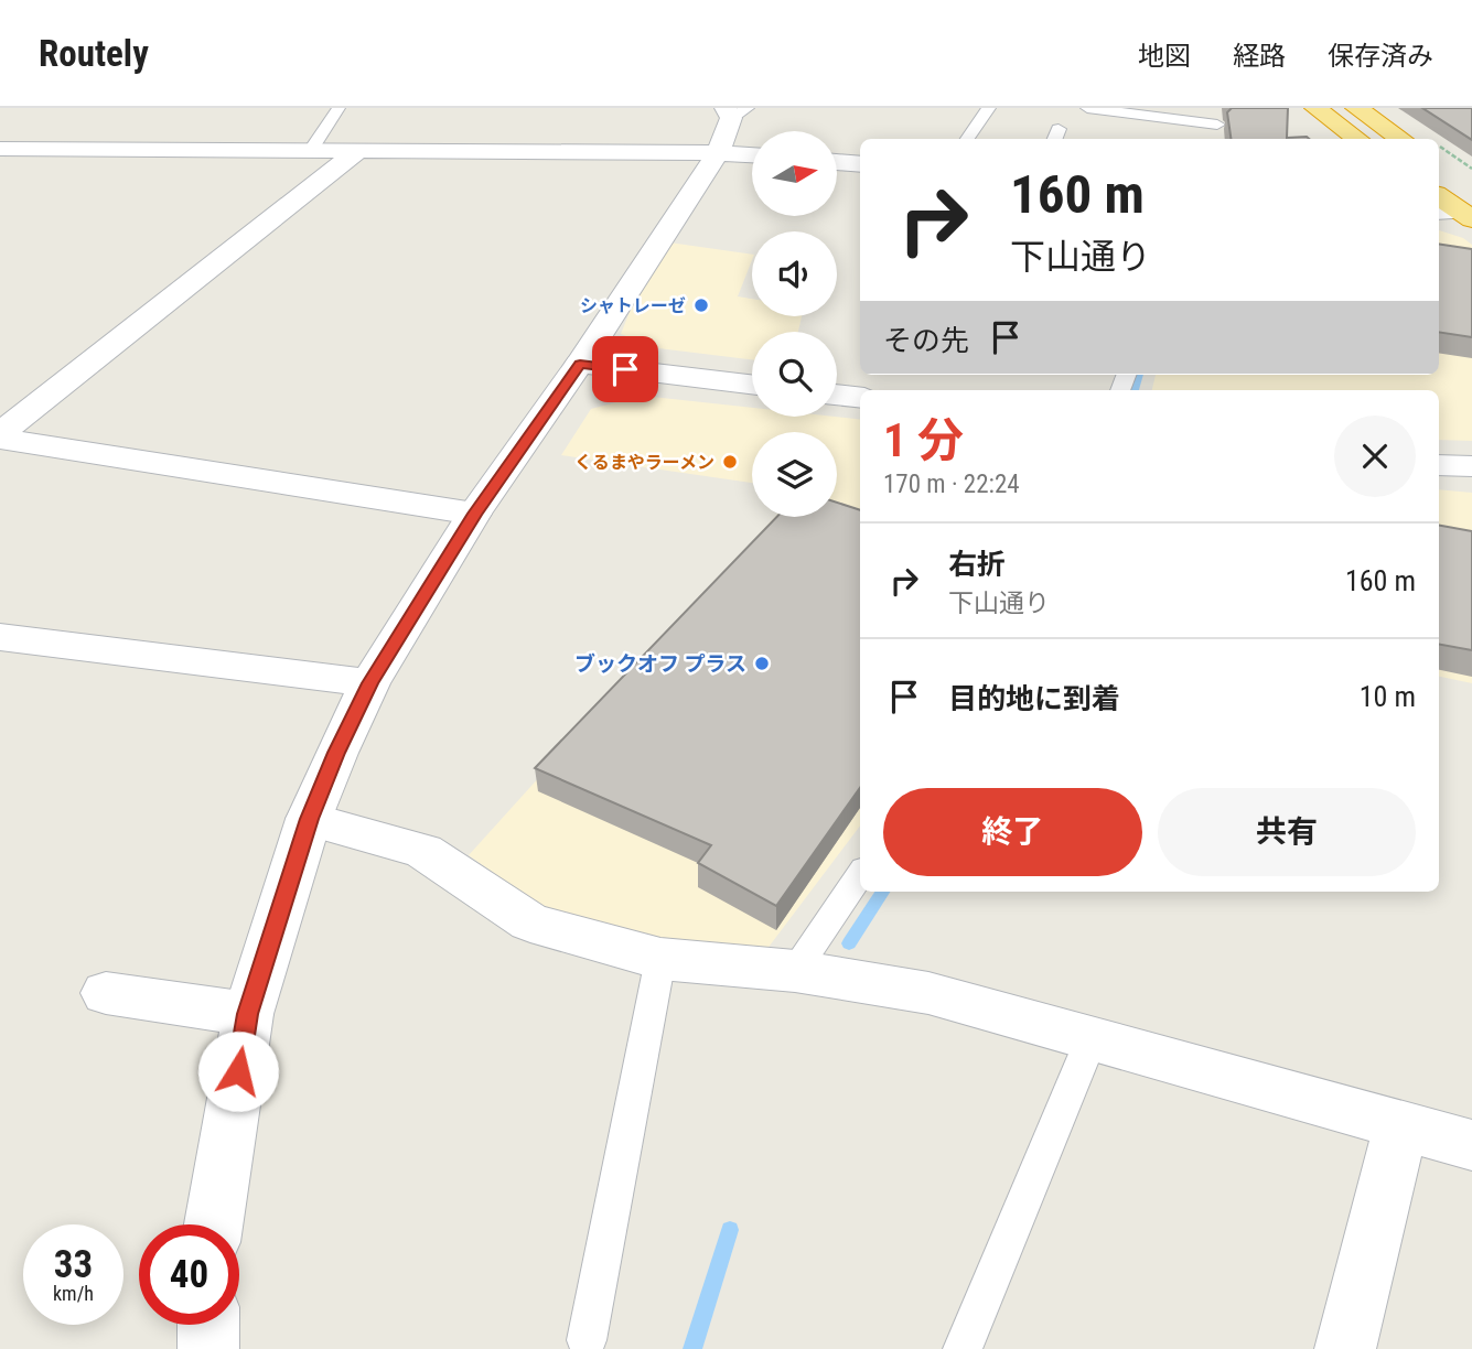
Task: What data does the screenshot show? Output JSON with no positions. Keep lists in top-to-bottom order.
{
  "places": ["シャトレーゼ", "くるまやラーメン", "ブックオフ プラス"],
  "north": "right",
  "page": {
    "header": "Routely",
    "nav": ["地図", "経路", "保存済み"],
    "turn": ["160 m", "下山通り"],
    "then": "その先",
    "heading": ["1 分", "170 m · 22:24"],
    "list": [
      {
        "name": "右折",
        "note": "下山通り",
        "value": "160 m"
      },
      {
        "name": "目的地に到着",
        "value": "10 m"
      }
    ],
    "buttons": ["終了", "共有"],
    "speed": "33 km/h",
    "limit": "40"
  }
}
